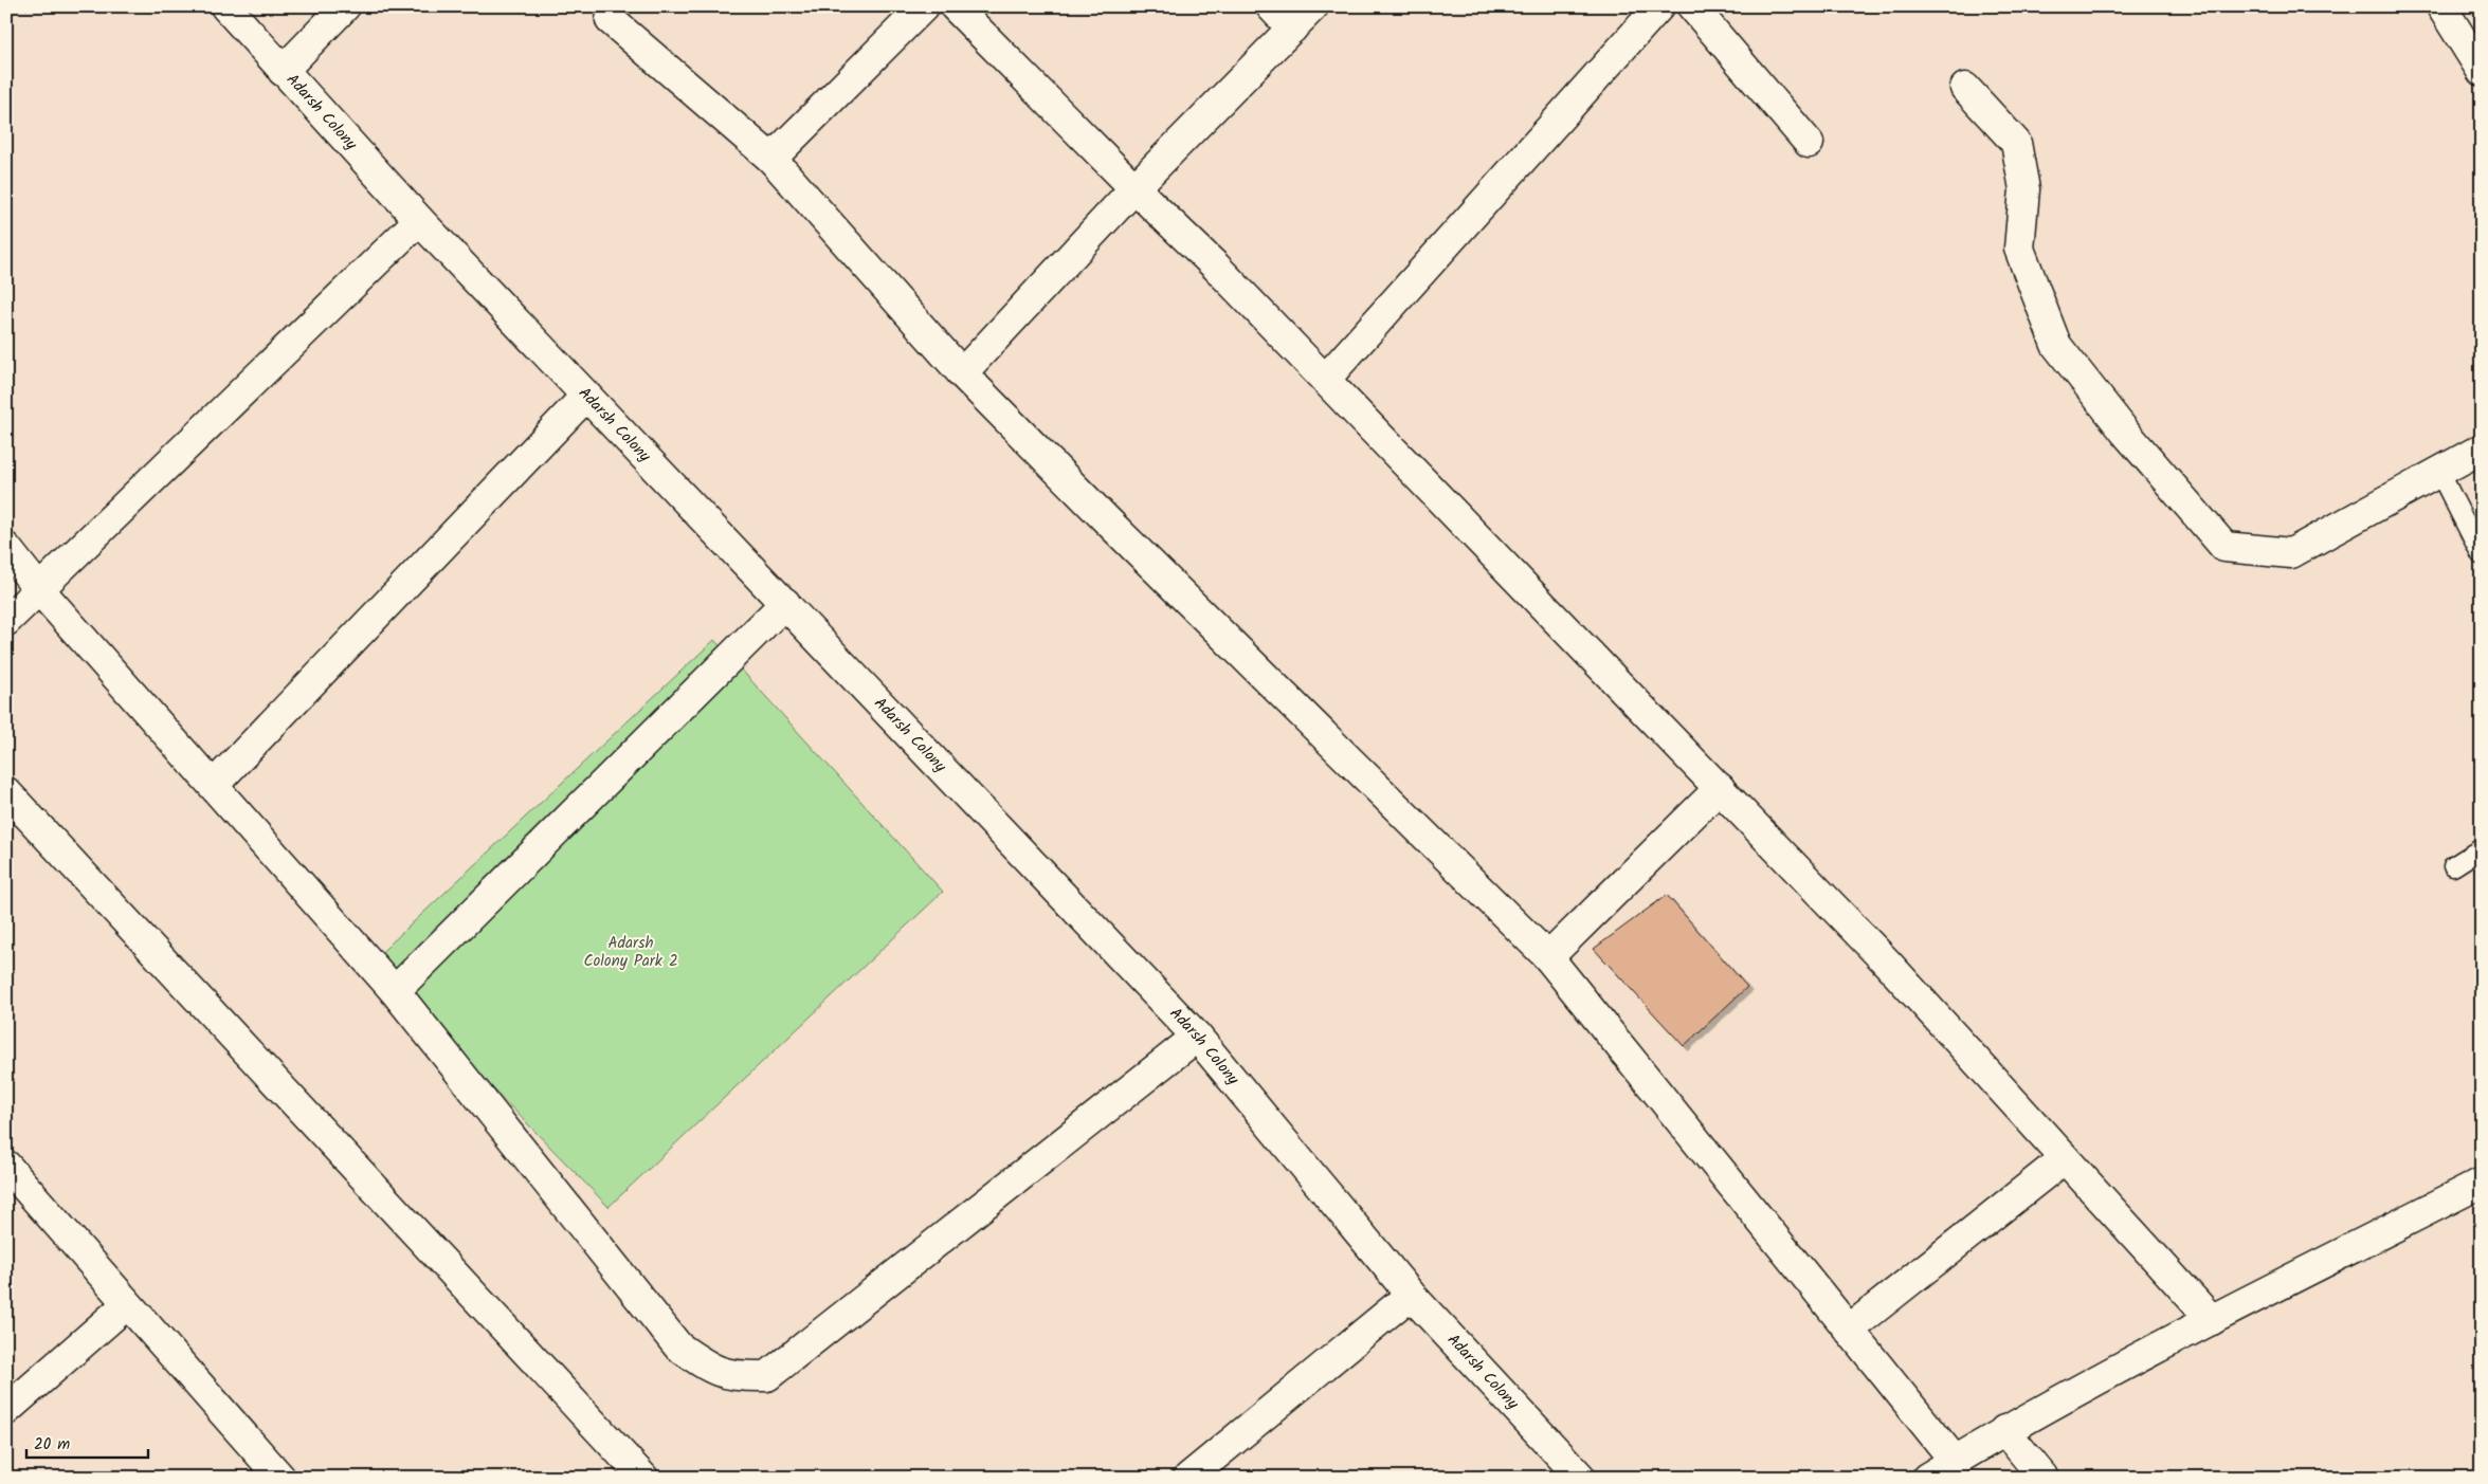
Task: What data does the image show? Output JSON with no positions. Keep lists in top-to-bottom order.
{
  "streets": {
    "street": ["Adarsh Colony"]
  },
  "parks": ["Adarsh Colony Park 2"],
  "scale_bar": "20 m"
}
